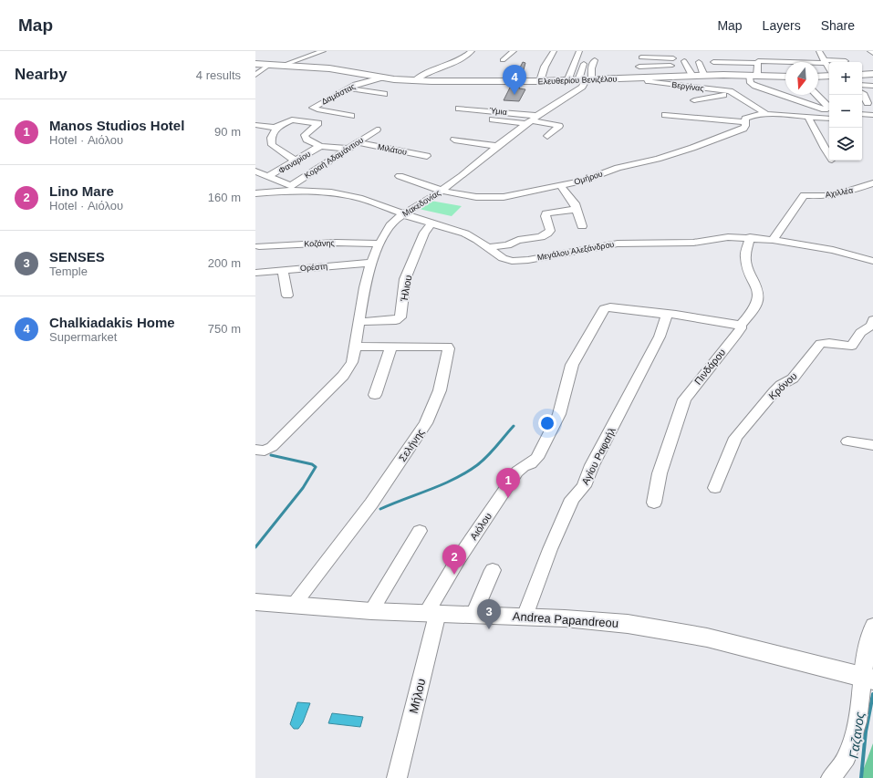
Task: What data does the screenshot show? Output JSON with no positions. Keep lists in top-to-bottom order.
{
  "streets": {
    "main road": ["Ελευθερίου Βενιζέλου", "Andrea Papandreou"],
    "street": [
      "Βεργίνας",
      "Δαμάστας",
      "Ύμια",
      "Μιλάτου",
      "Κοραή Αδαμάντιου",
      "Φαναρίου",
      "Ομήρου",
      "Αχιλλέα",
      "Μακεδονίας",
      "Κοζάνης",
      "Μεγάλου Αλεξάνδρου",
      "Ορέστη",
      "Ήλιου",
      "Πινδάρου",
      "Κρόνου",
      "Σελήνης",
      "Αγίου Ραφαήλ",
      "Αιόλου",
      "Μήλου"
    ]
  },
  "crossings": [
    ["Ελευθερίου Βενιζέλου", "Βεργίνας"],
    ["Ελευθερίου Βενιζέλου", "Δαμάστας"],
    ["Ελευθερίου Βενιζέλου", "Μακεδονίας"],
    ["Ύμια", "Μακεδονίας"],
    ["Μιλάτου", "Κοραή Αδαμάντιου"],
    ["Κοραή Αδαμάντιου", "Μεγάλου Αλεξάνδρου"],
    ["Ομήρου", "Μακεδονίας"],
    ["Αχιλλέα", "Μεγάλου Αλεξάνδρου"],
    ["Μακεδονίας", "Κοζάνης"],
    ["Μακεδονίας", "Μεγάλου Αλεξάνδρου"],
    ["Μακεδονίας", "Ορέστη"],
    ["Μακεδονίας", "Ήλιου"],
    ["Μακεδονίας", "Σελήνης"],
    ["Μεγάλου Αλεξάνδρου", "Ήλιου"],
    ["Μεγάλου Αλεξάνδρου", "Πινδάρου"],
    ["Σελήνης", "Andrea Papandreou"],
    ["Αγίου Ραφαήλ", "Αιόλου"],
    ["Αγίου Ραφαήλ", "Andrea Papandreou"],
    ["Αιόλου", "Andrea Papandreou"],
    ["Αιόλου", "Μήλου"],
    ["Andrea Papandreou", "Μήλου"]
  ],
  "water": ["Γαζανος"],
  "north": "bottom",
  "page": {
    "header": "Map",
    "nav": ["Map", "Layers", "Share"],
    "heading": ["Nearby", "4 results"],
    "map_buttons": ["+", "−"],
    "pins": [
      "4",
      "1",
      "2",
      "3"
    ],
    "list": [
      {
        "mark": "1",
        "name": "Manos Studios Hotel",
        "note": "Hotel · Αιόλου",
        "value": "90 m"
      },
      {
        "mark": "2",
        "name": "Lino Mare",
        "note": "Hotel · Αιόλου",
        "value": "160 m"
      },
      {
        "mark": "3",
        "name": "SENSES",
        "note": "Temple",
        "value": "200 m"
      },
      {
        "mark": "4",
        "name": "Chalkiadakis Home",
        "note": "Supermarket",
        "value": "750 m"
      }
    ]
  }
}
